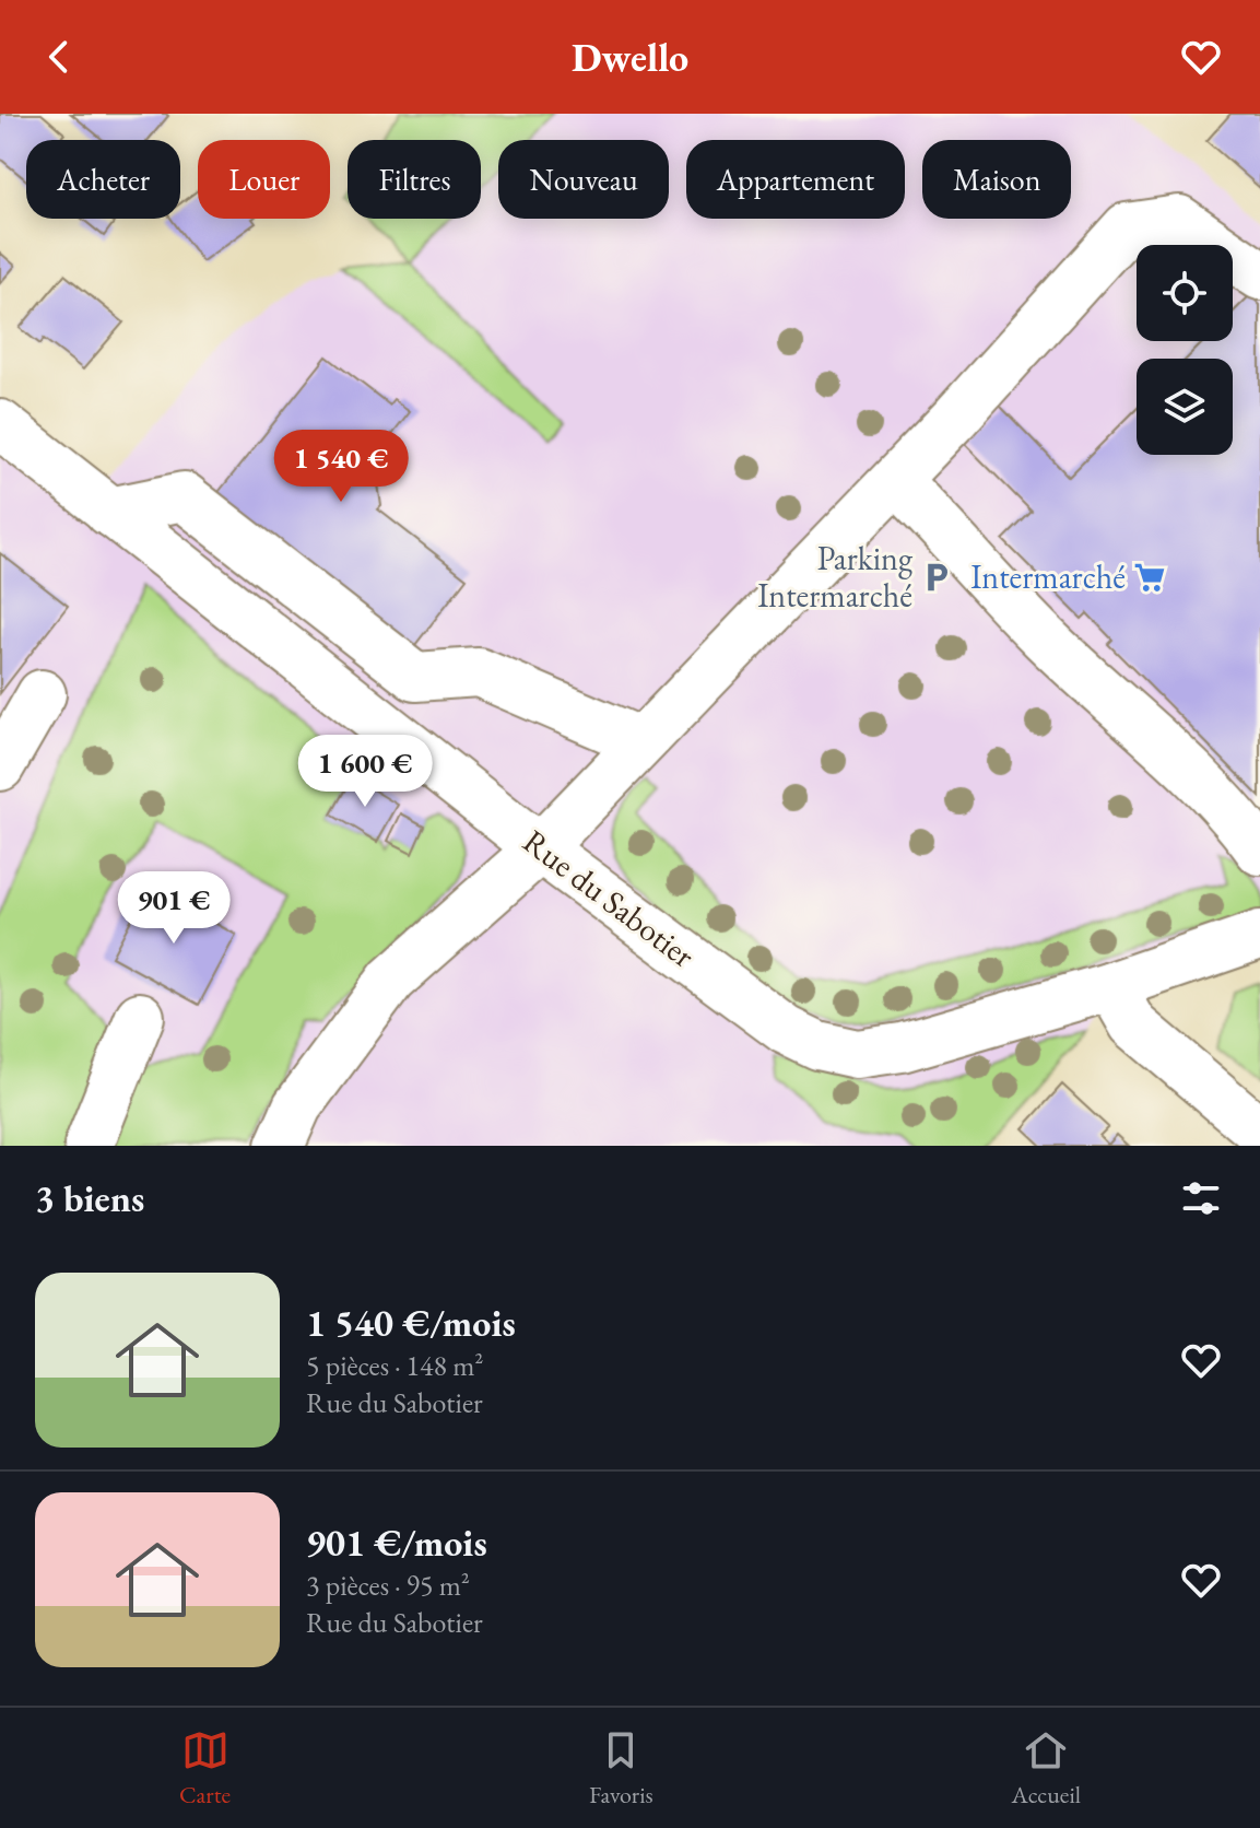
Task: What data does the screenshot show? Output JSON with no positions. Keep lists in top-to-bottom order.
{
  "streets": {
    "street": ["Rue du Sabotier"]
  },
  "places": {
    "parking": ["Parking Intermarché"],
    "supermarket": ["Intermarché"]
  },
  "page": {
    "header": "Dwello",
    "chip": [
      "Acheter",
      "Louer",
      "Filtres",
      "Nouveau",
      "Appartement",
      "Maison"
    ],
    "price": ["1 540 €", "1 600 €", "901 €"],
    "heading": "3 biens",
    "list": [
      {
        "name": "1 540 €/mois",
        "note": "5 pièces · 148 m² · Rue du Sabotier"
      },
      {
        "name": "901 €/mois",
        "note": "3 pièces · 95 m² · Rue du Sabotier"
      }
    ],
    "tabs": ["Carte", "Favoris", "Accueil"]
  }
}
